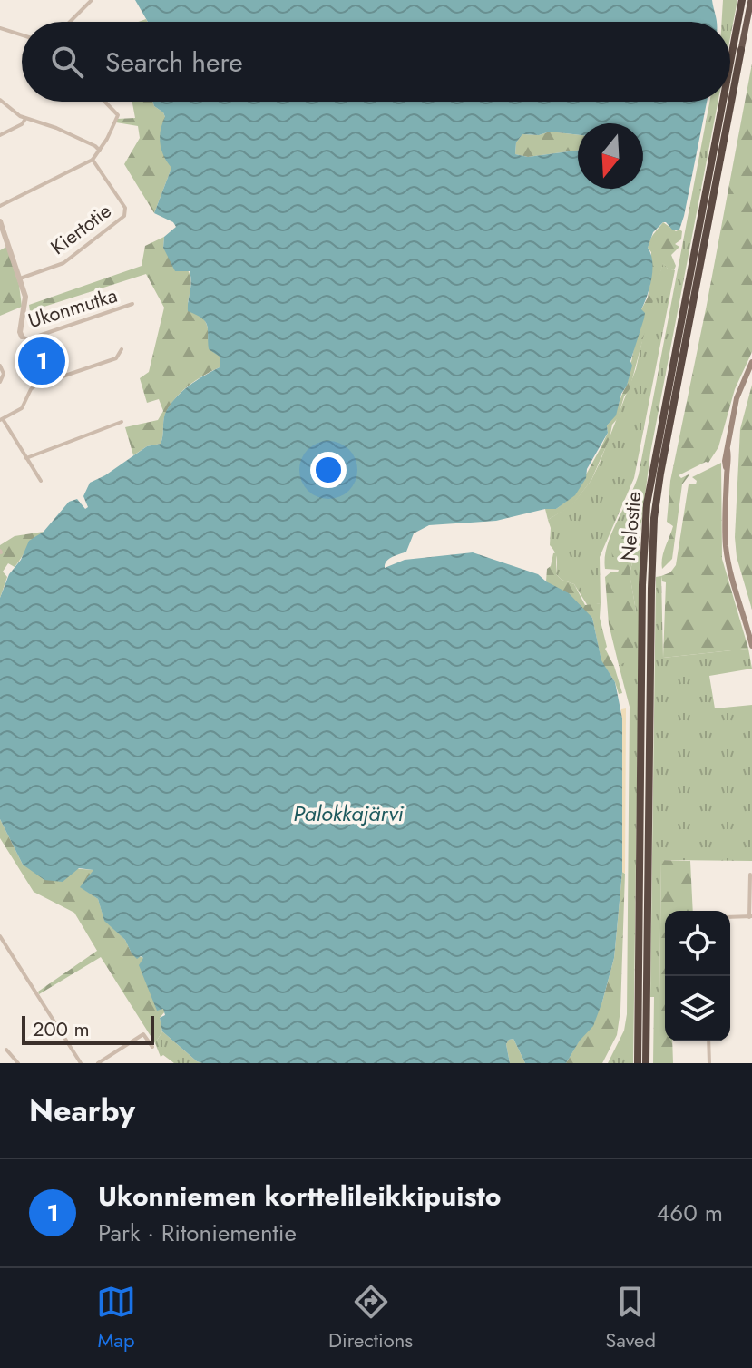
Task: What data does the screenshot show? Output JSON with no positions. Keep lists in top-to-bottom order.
{
  "streets": {
    "highway": ["Nelostie"],
    "street": ["Kiertotie", "Ukonmutka"]
  },
  "water": ["Palokkajärvi"],
  "scale_bar": "200 m",
  "north": "bottom",
  "page": {
    "search": "Search here",
    "pins": "1",
    "scale": "200 m",
    "heading": "Nearby",
    "list": [
      {
        "mark": "1",
        "name": "Ukonniemen korttelileikkipuisto",
        "note": "Park · Ritoniementie",
        "value": "460 m"
      }
    ],
    "nav": ["Map", "Directions", "Saved"]
  }
}
